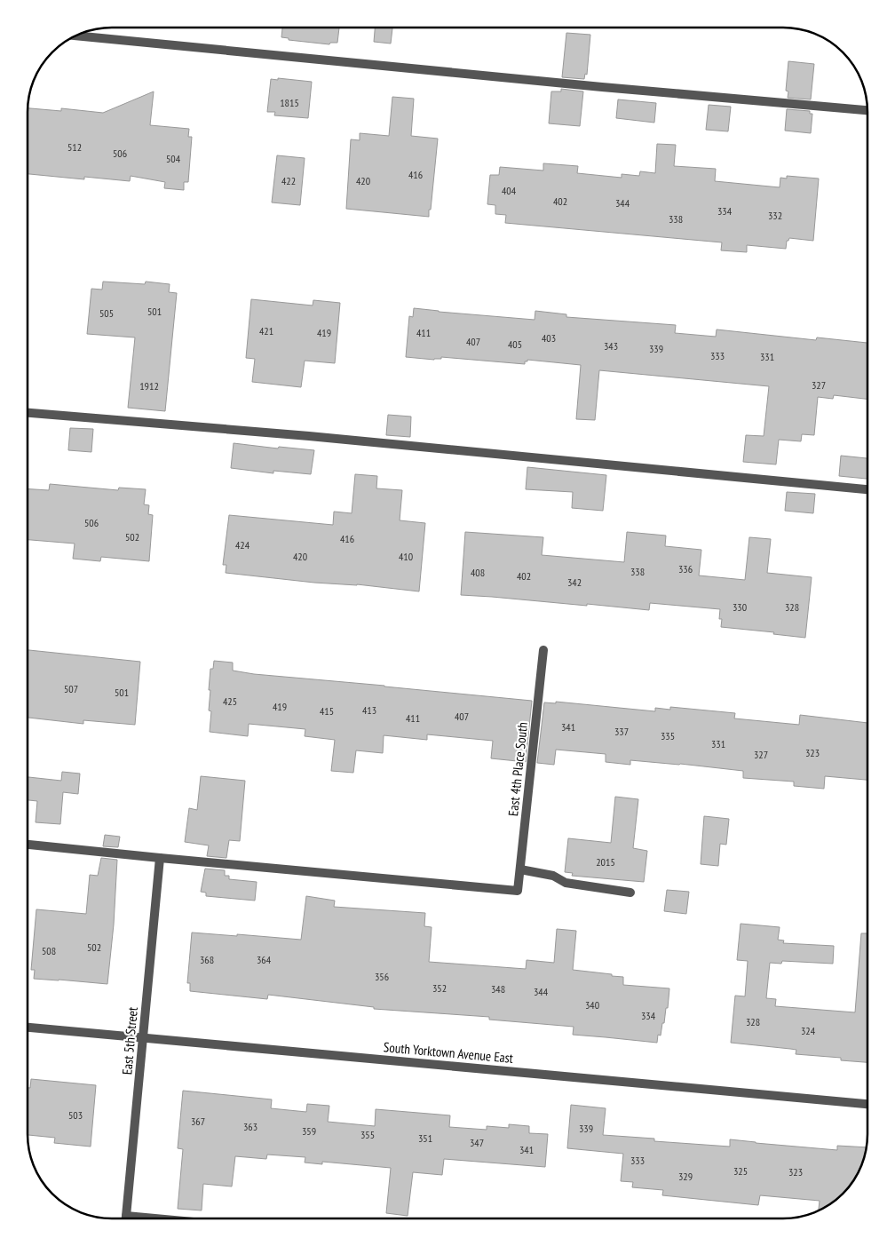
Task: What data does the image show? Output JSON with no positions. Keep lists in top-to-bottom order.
{
  "streets": {
    "street": ["East 4th Place South", "East 5th Street", "South Yorktown Avenue East"]
  },
  "crossings": [
    ["East 4th Place South", "East 5th Street"],
    ["East 5th Street", "South Yorktown Avenue East"]
  ],
  "house_numbers": [
    "1815",
    "512",
    "506",
    "504",
    "416",
    "422",
    "420",
    "404",
    "402",
    "344",
    "334",
    "332",
    "338",
    "501",
    "505",
    "421",
    "419",
    "411",
    "403",
    "407",
    "405",
    "343",
    "339",
    "333",
    "331",
    "327",
    "1912",
    "506",
    "502",
    "416",
    "424",
    "420",
    "410",
    "336",
    "338",
    "408",
    "402",
    "342",
    "330",
    "328",
    "507",
    "501",
    "425",
    "419",
    "413",
    "415",
    "407",
    "411",
    "341",
    "337",
    "335",
    "331",
    "323",
    "327",
    "2015",
    "502",
    "508",
    "368",
    "364",
    "356",
    "352",
    "348",
    "344",
    "340",
    "334",
    "328",
    "324",
    "503",
    "367",
    "363",
    "339",
    "359",
    "355",
    "351",
    "347",
    "341",
    "333",
    "325",
    "323",
    "329"
  ]
}
